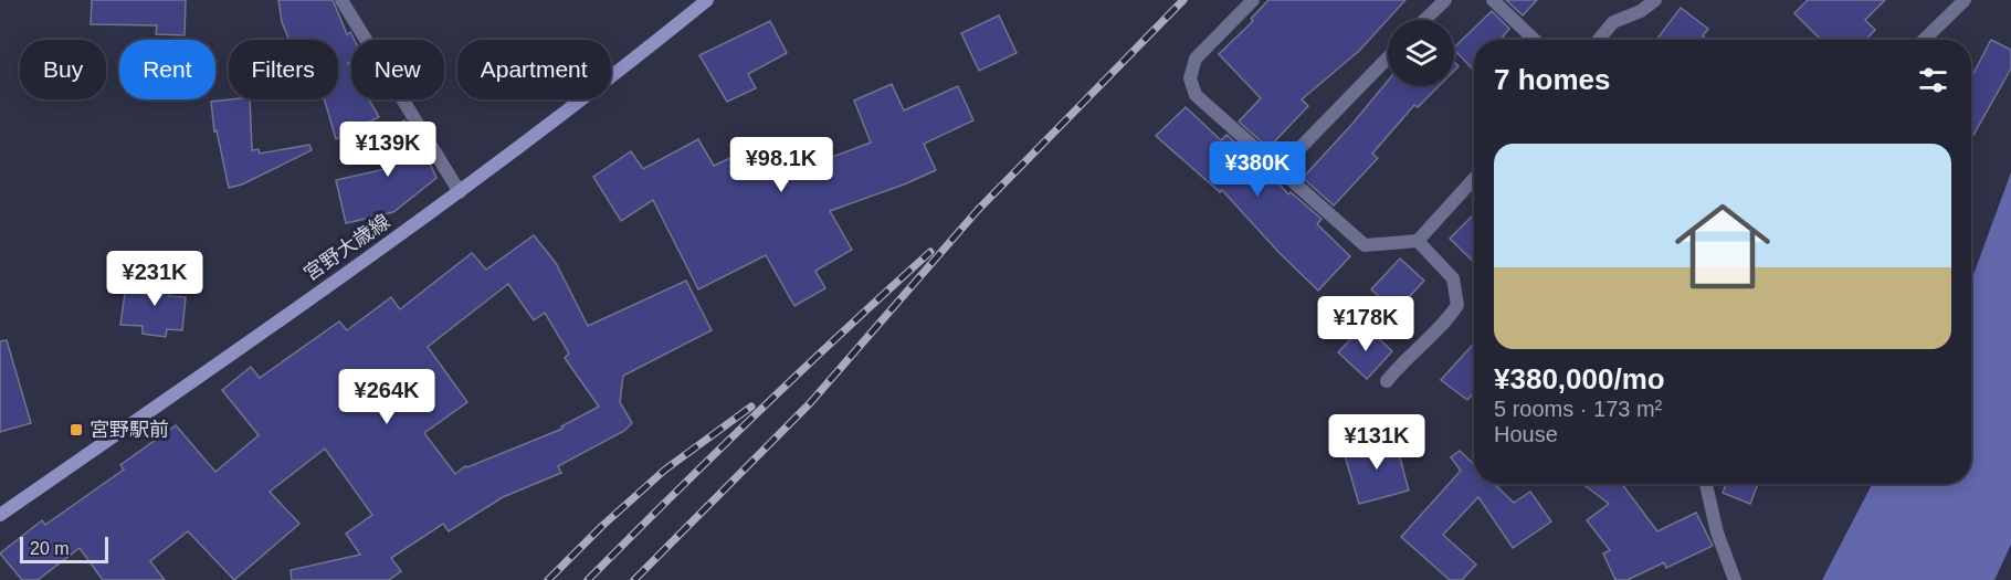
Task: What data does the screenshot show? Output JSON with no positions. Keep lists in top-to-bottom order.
{
  "streets": {
    "main road": ["宮野大歳線"]
  },
  "places": {
    "transit": ["宮野駅前"]
  },
  "scale_bar": "20 m",
  "page": {
    "chip": [
      "Buy",
      "Rent",
      "Filters",
      "New",
      "Apartment"
    ],
    "heading": "7 homes",
    "list": [
      {
        "name": "¥380,000/mo",
        "note": "5 rooms · 173 m² · House"
      }
    ],
    "price": [
      "¥139K",
      "¥98.1K",
      "¥380K",
      "¥231K",
      "¥178K",
      "¥264K",
      "¥131K"
    ],
    "scale": "20 m"
  }
}
